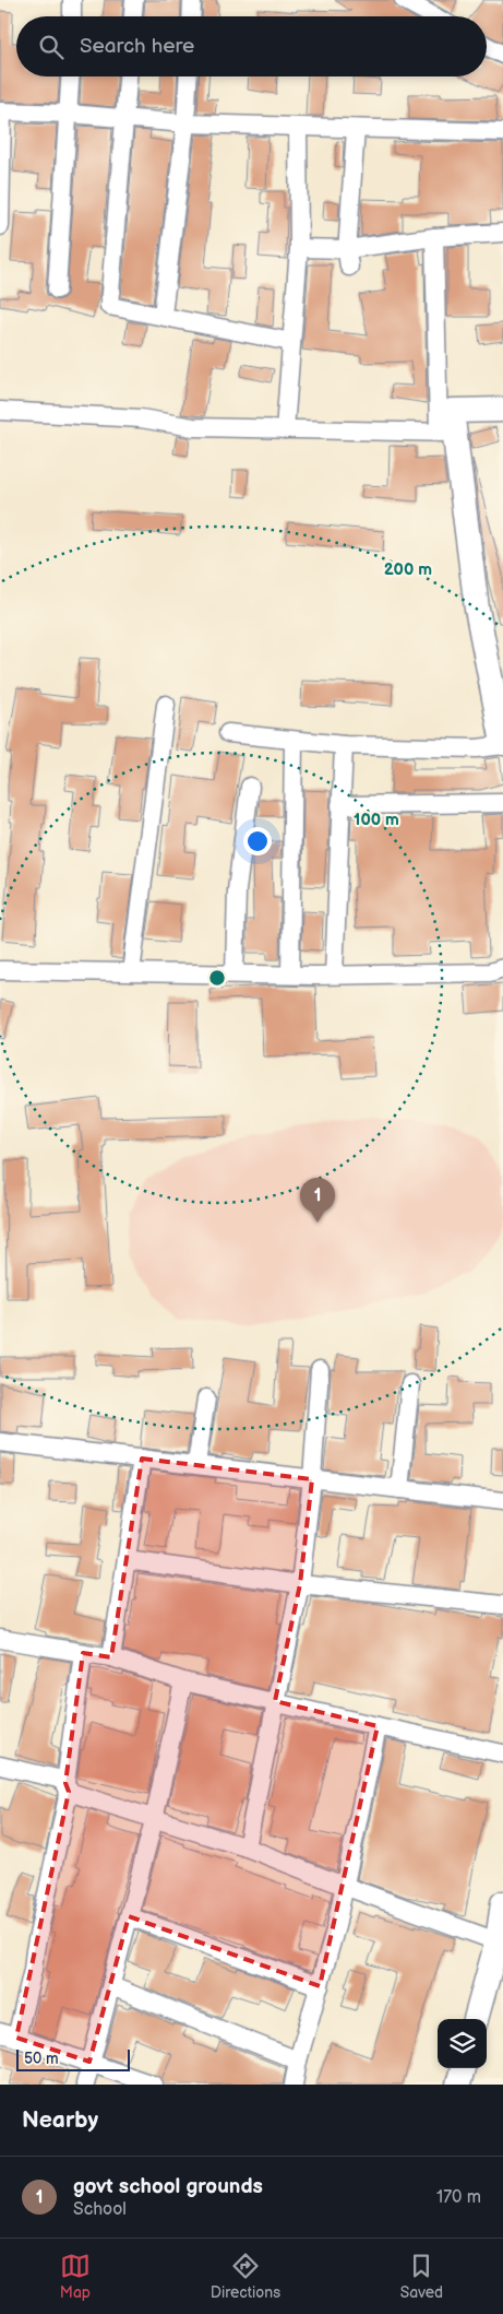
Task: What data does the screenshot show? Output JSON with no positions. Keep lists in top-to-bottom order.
{
  "scale_bar": "50 m",
  "page": {
    "search": "Search here",
    "pins": "1",
    "scale": "50 m",
    "heading": "Nearby",
    "list": [
      {
        "mark": "1",
        "name": "govt school grounds",
        "note": "School",
        "value": "170 m"
      }
    ],
    "nav": ["Map", "Directions", "Saved"]
  },
  "rings": ["200 m", "100 m"]
}
